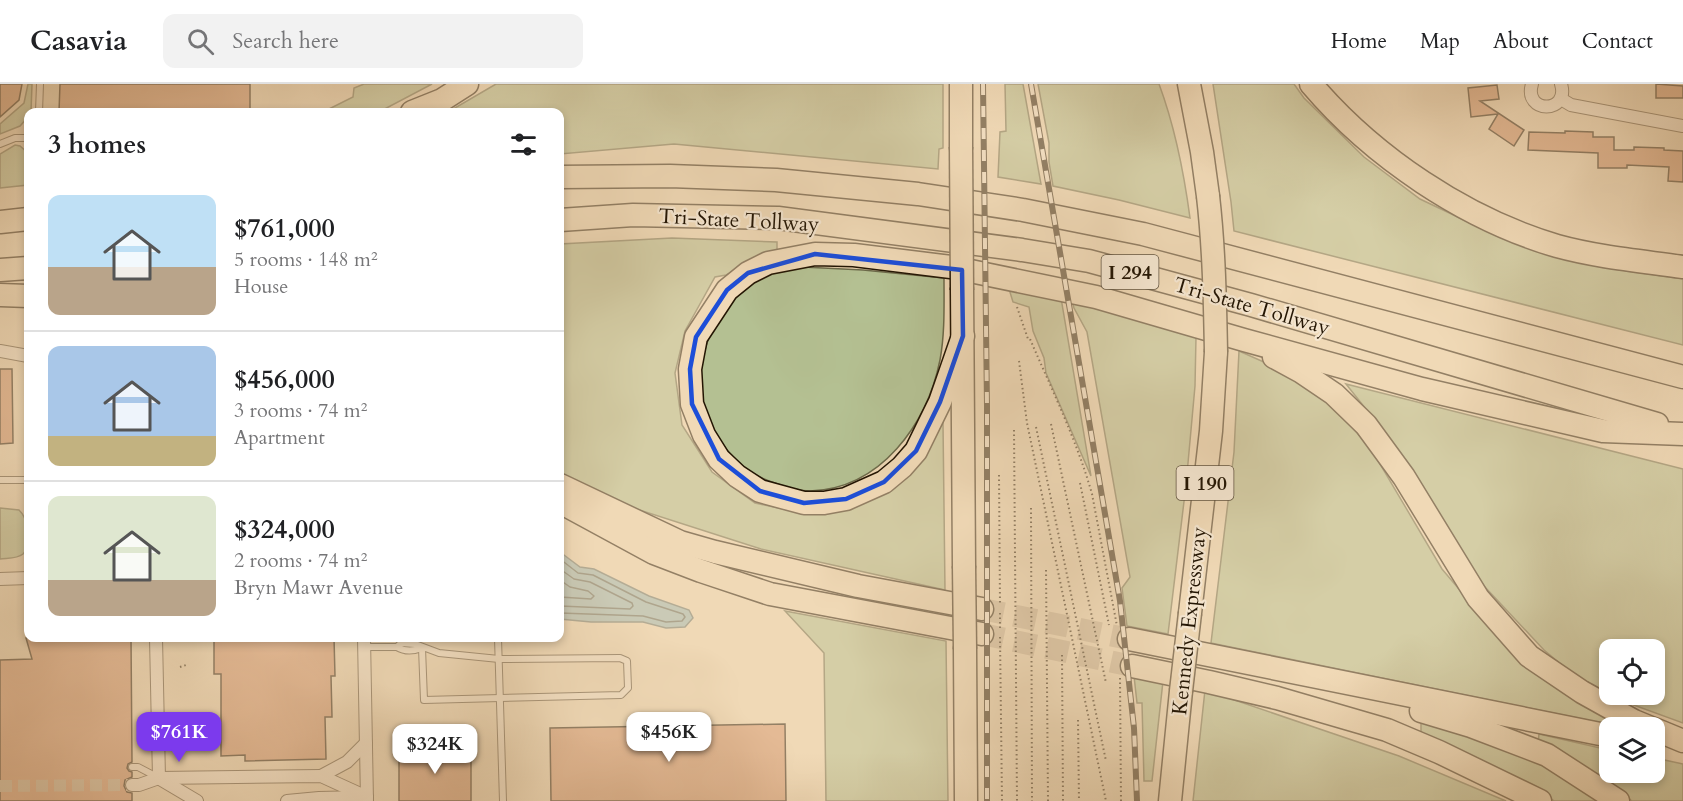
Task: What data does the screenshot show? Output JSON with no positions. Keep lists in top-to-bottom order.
{
  "streets": {
    "highway": [
      "Tri-State Tollway",
      "I 294",
      "I 190",
      "Kennedy Expressway"
    ]
  },
  "page": {
    "header": "Casavia",
    "search": "Search here",
    "nav": [
      "Home",
      "Map",
      "About",
      "Contact"
    ],
    "heading": "3 homes",
    "list": [
      {
        "name": "$761,000",
        "note": "5 rooms · 148 m² · House"
      },
      {
        "name": "$456,000",
        "note": "3 rooms · 74 m² · Apartment"
      },
      {
        "name": "$324,000",
        "note": "2 rooms · 74 m² · Bryn Mawr Avenue"
      }
    ],
    "price": ["$761K", "$456K", "$324K"]
  }
}
